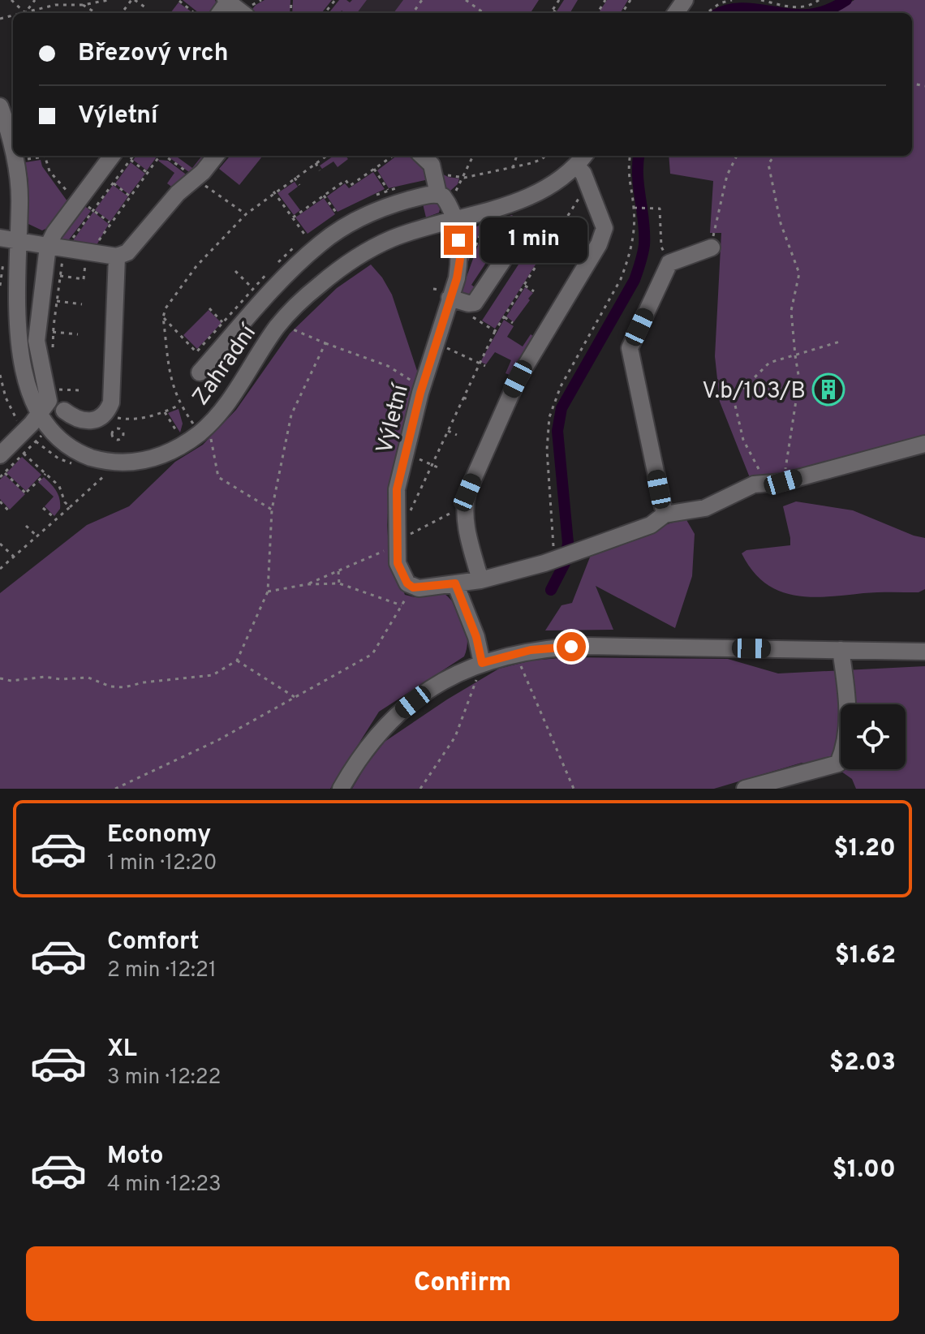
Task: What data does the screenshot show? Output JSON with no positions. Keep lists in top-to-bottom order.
{
  "streets": {
    "street": ["Zahradní", "Výletní"]
  },
  "crossings": [
    ["Zahradní", "Výletní"]
  ],
  "places": {
    "building": ["V.b/103/B"]
  },
  "page": {
    "banner": ["Březový vrch", "Výletní"],
    "bubble": "1 min",
    "list": [
      {
        "name": "Economy",
        "note": "1 min · 12:20",
        "value": "$1.20"
      },
      {
        "name": "Comfort",
        "note": "2 min · 12:21",
        "value": "$1.62"
      },
      {
        "name": "XL",
        "note": "3 min · 12:22",
        "value": "$2.03"
      },
      {
        "name": "Moto",
        "note": "4 min · 12:23",
        "value": "$1.00"
      }
    ],
    "buttons": "Confirm"
  }
}
